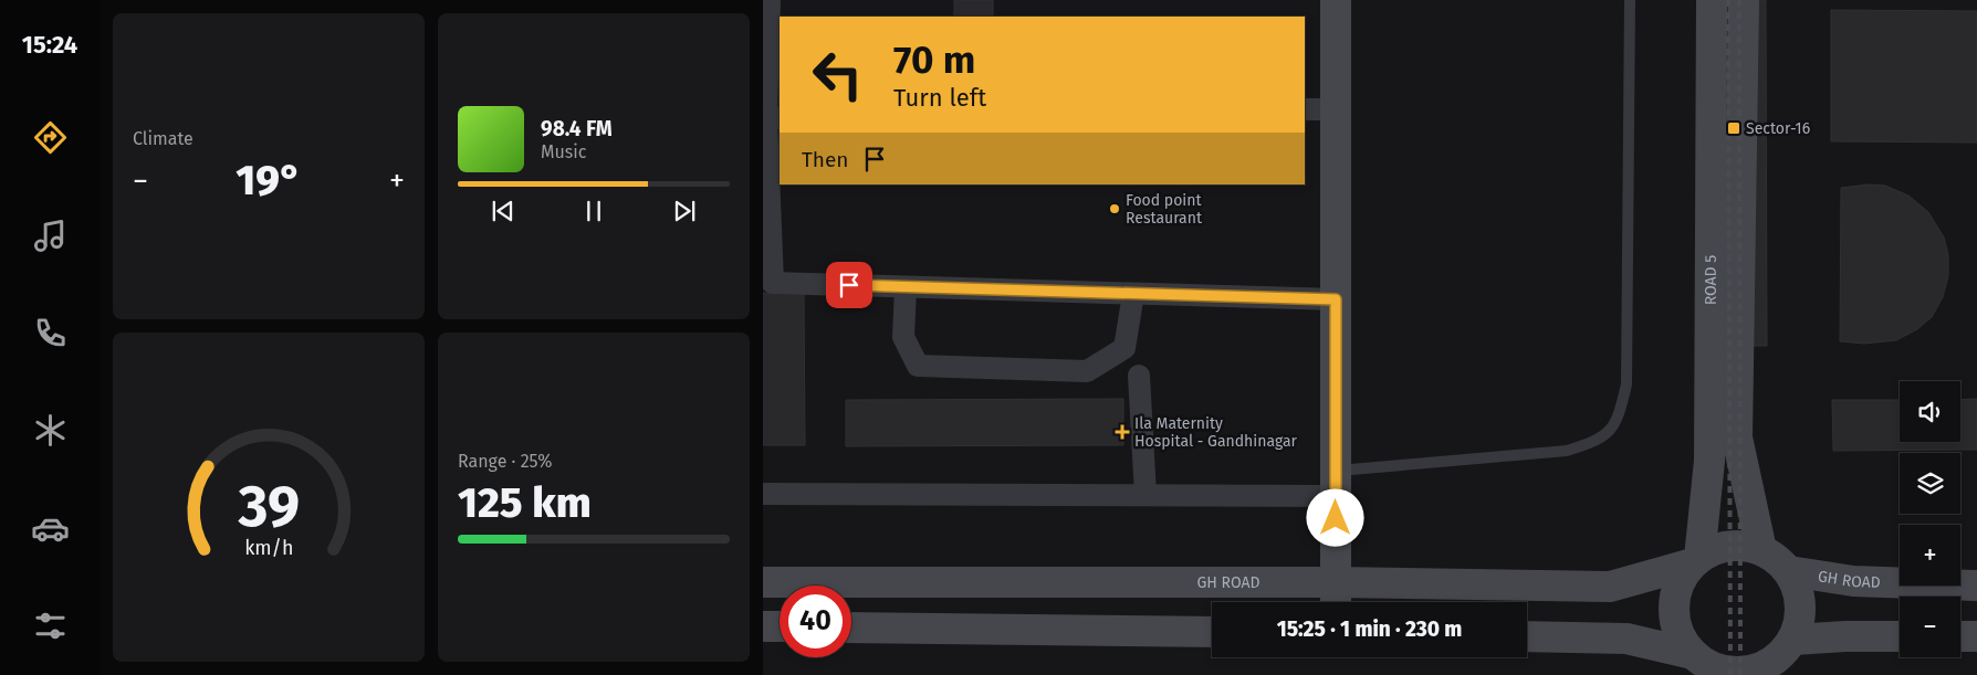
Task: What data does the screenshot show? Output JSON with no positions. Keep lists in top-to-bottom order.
{
  "streets": {
    "main road": ["ROAD 5", "GH ROAD"]
  },
  "crossings": [
    ["ROAD 5", "GH ROAD"]
  ],
  "places": {
    "transit": ["Sector-16"],
    "other": ["Food point Restaurant"],
    "health": ["Ila Maternity Hospital - Gandhinagar"]
  },
  "page": {
    "tabs": "15:24",
    "tile": [
      "Climate",
      ["Range · 25%", "125 km"]
    ],
    "turn": ["70 m", "Turn left"],
    "song": ["98.4 FM", "Music"],
    "then": "Then",
    "heat": ["−", "19°", "+"],
    "map_buttons": ["+", "−"],
    "limit": "40",
    "trip": "15:25 · 1 min · 230 m",
    "gauge": ["39", "km/h"]
  }
}
